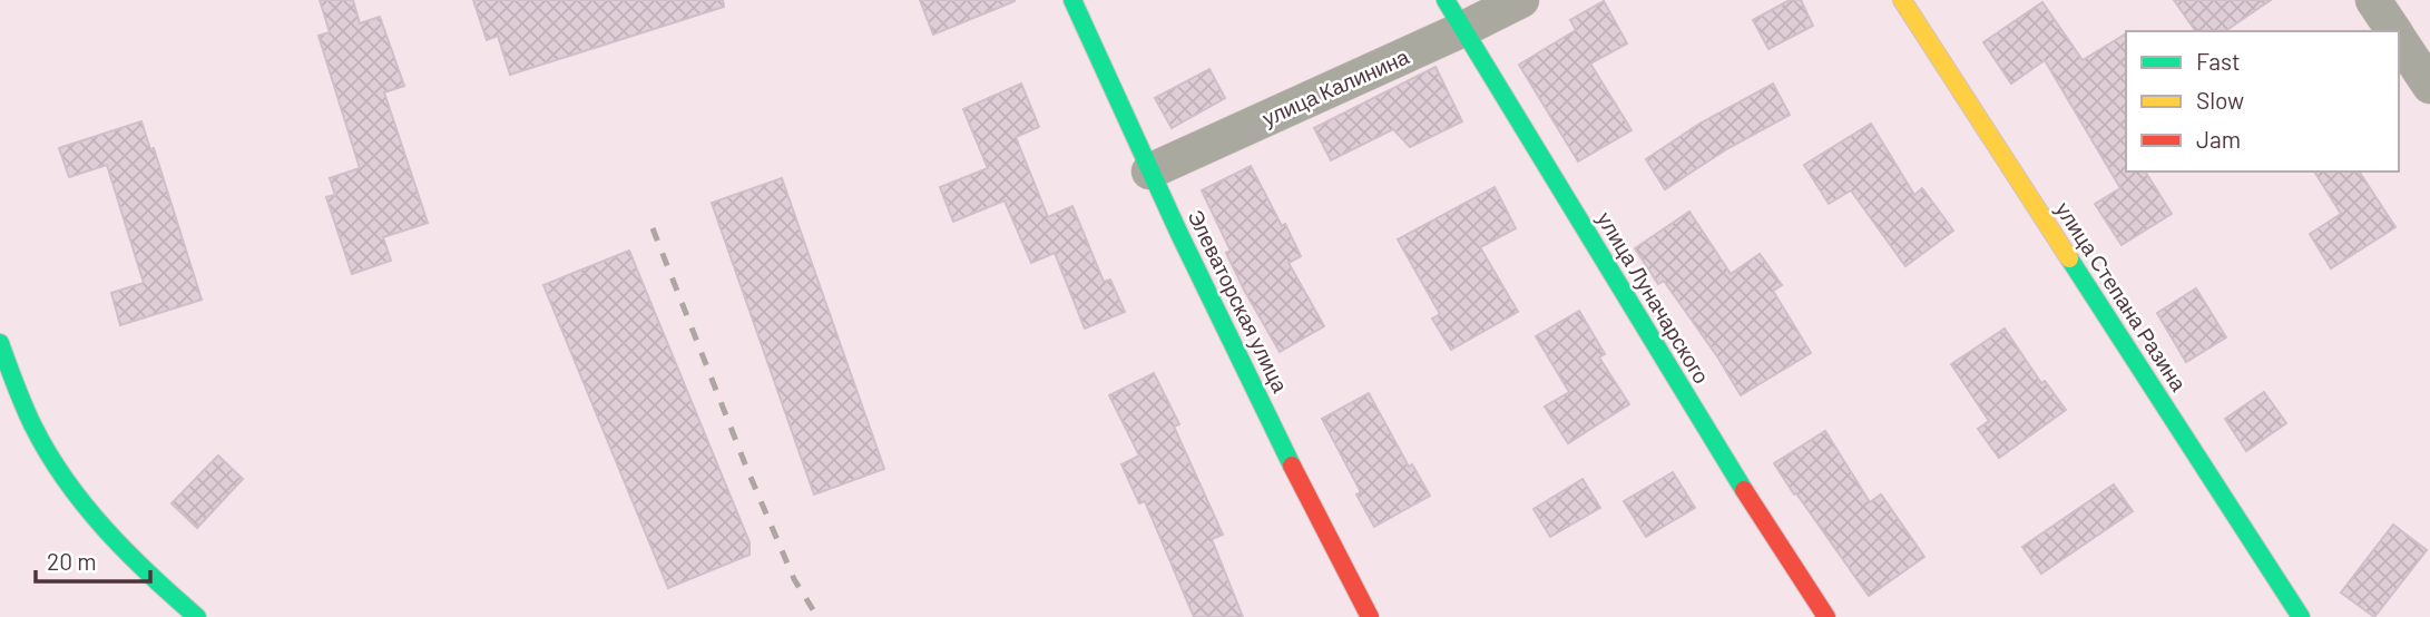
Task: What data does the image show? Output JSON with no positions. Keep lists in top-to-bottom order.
{
  "streets": {
    "street": [
      "улица Калинина",
      "улица Степана Разина",
      "улица Луначарского",
      "Элеваторская улица"
    ]
  },
  "crossings": [
    ["улица Калинина", "улица Луначарского"],
    ["улица Калинина", "Элеваторская улица"]
  ],
  "legend": ["Fast", "Slow", "Jam"],
  "scale_bar": "20 m"
}
